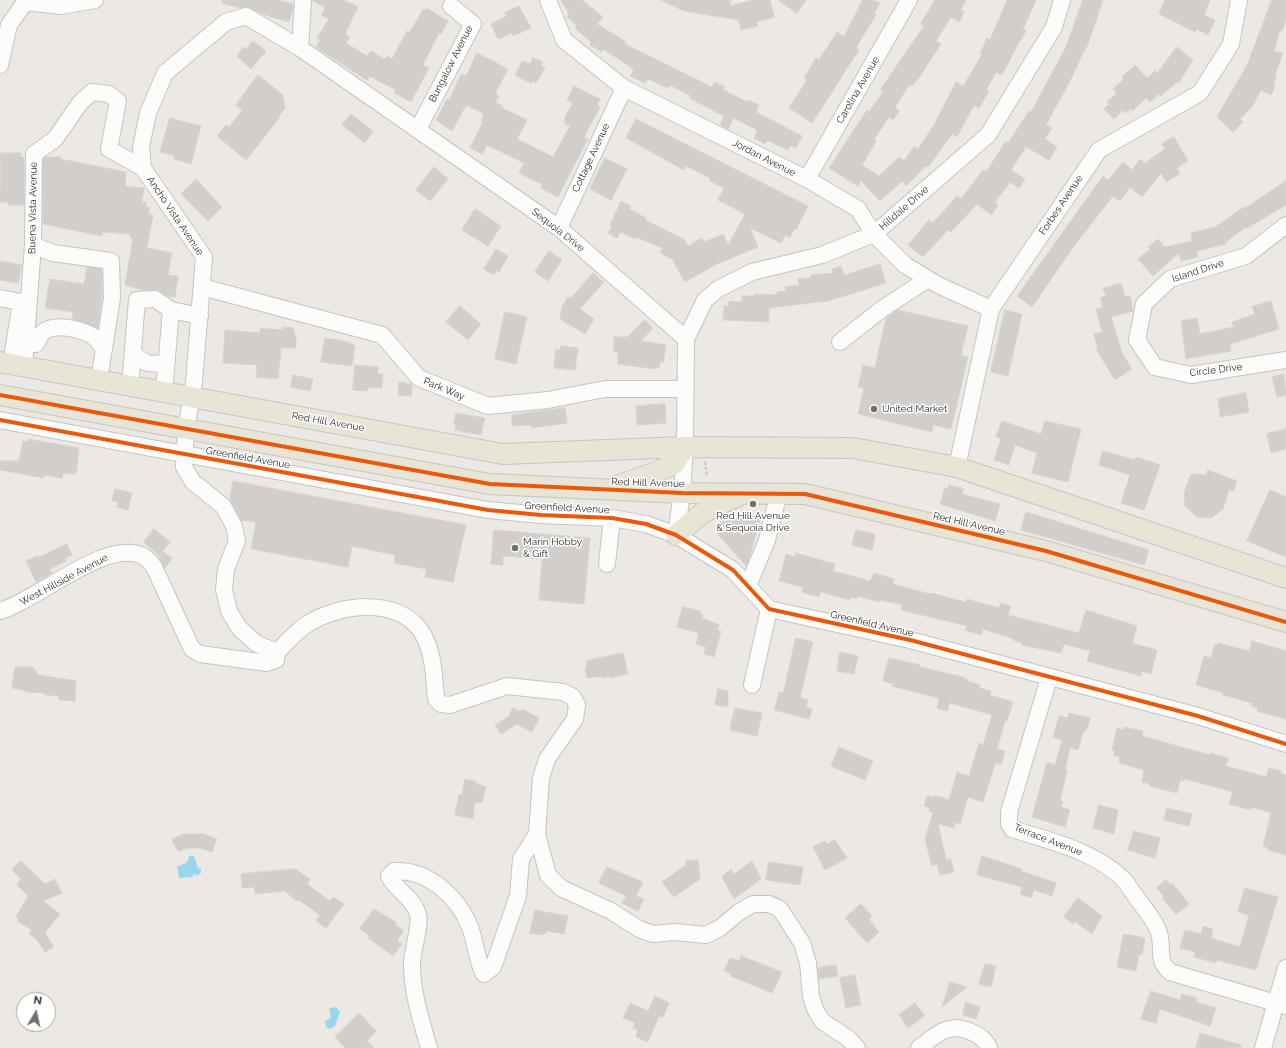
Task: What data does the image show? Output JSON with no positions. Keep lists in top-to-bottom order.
{
  "streets": {
    "main road": ["Red Hill Avenue"],
    "street": [
      "Bungalow Avenue",
      "Carolina Avenue",
      "Cottage Avenue",
      "Jordan Avenue",
      "Forbes Avenue",
      "Buena Vista Avenue",
      "Hilldale Drive",
      "Ancho Vista Avenue",
      "Sequoia Drive",
      "Island Drive",
      "Circle Drive",
      "Park Way",
      "Greenfield Avenue",
      "West Hillside Avenue",
      "Terrace Avenue"
    ]
  },
  "crossings": [
    ["Bungalow Avenue", "Sequoia Drive"],
    ["Carolina Avenue", "Jordan Avenue"],
    ["Cottage Avenue", "Jordan Avenue"],
    ["Cottage Avenue", "Sequoia Drive"],
    ["Jordan Avenue", "Forbes Avenue"],
    ["Jordan Avenue", "Hilldale Drive"],
    ["Forbes Avenue", "Red Hill Avenue"],
    ["Buena Vista Avenue", "Ancho Vista Avenue"],
    ["Buena Vista Avenue", "Red Hill Avenue"],
    ["Hilldale Drive", "Sequoia Drive"],
    ["Ancho Vista Avenue", "Sequoia Drive"],
    ["Ancho Vista Avenue", "Park Way"],
    ["Ancho Vista Avenue", "Red Hill Avenue"],
    ["Ancho Vista Avenue", "Greenfield Avenue"],
    ["Island Drive", "Circle Drive"],
    ["Greenfield Avenue", "Terrace Avenue"]
  ],
  "places": ["United Market", "Red Hill Avenue & Sequoia Drive", "Marin Hobby & Gift"],
  "north": "top"
}
